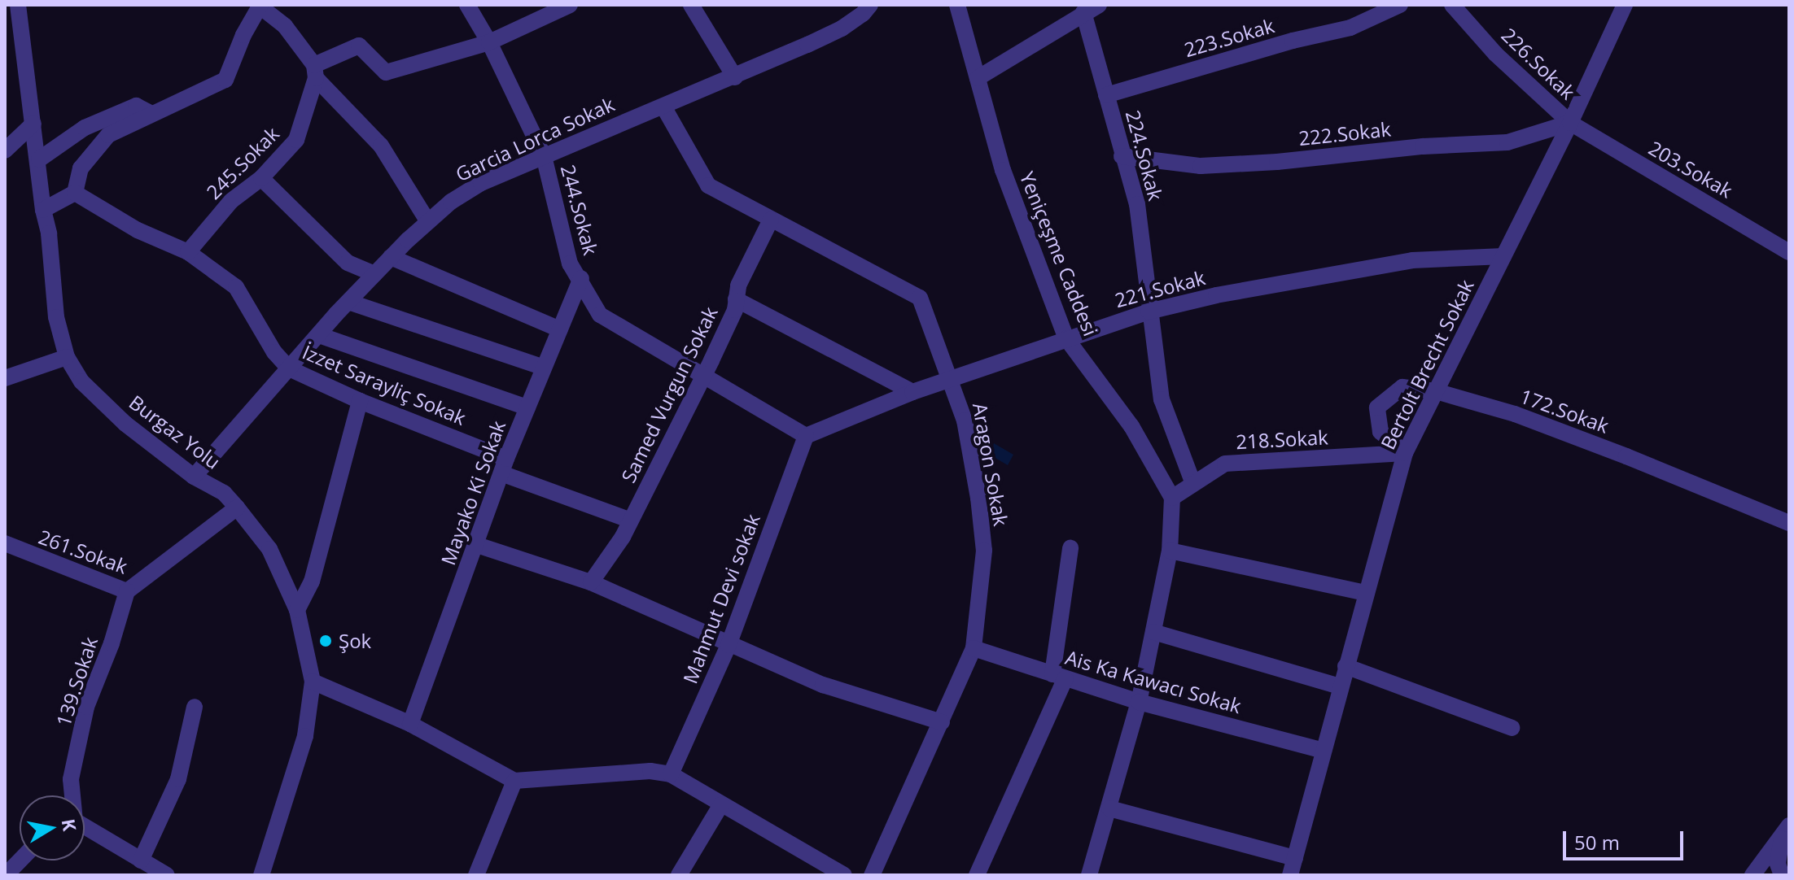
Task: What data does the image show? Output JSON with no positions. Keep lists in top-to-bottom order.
{
  "streets": {
    "street": [
      "223.Sokak",
      "226.Sokak",
      "222.Sokak",
      "Garcia Lorca Sokak",
      "224.Sokak",
      "245.Sokak",
      "203.Sokak",
      "244.Sokak",
      "Yeniçeşme Caddesi",
      "221.Sokak",
      "Bertolt Brecht Sokak",
      "İzzet Sarayliç Sokak",
      "Samed Vurgun Sokak",
      "172.Sokak",
      "Burgaz Yolu",
      "218.Sokak",
      "Aragon Sokak",
      "Mayako Ki Sokak",
      "261.Sokak",
      "Mahmut Devi sokak",
      "139.Sokak",
      "Ais Ka Kawacı Sokak"
    ]
  },
  "crossings": [
    ["223.Sokak", "224.Sokak"],
    ["226.Sokak", "222.Sokak"],
    ["226.Sokak", "203.Sokak"],
    ["226.Sokak", "Bertolt Brecht Sokak"],
    ["222.Sokak", "224.Sokak"],
    ["222.Sokak", "203.Sokak"],
    ["222.Sokak", "Bertolt Brecht Sokak"],
    ["Garcia Lorca Sokak", "244.Sokak"],
    ["Garcia Lorca Sokak", "İzzet Sarayliç Sokak"],
    ["Garcia Lorca Sokak", "Burgaz Yolu"],
    ["Garcia Lorca Sokak", "Aragon Sokak"],
    ["224.Sokak", "221.Sokak"],
    ["224.Sokak", "218.Sokak"],
    ["245.Sokak", "İzzet Sarayliç Sokak"],
    ["203.Sokak", "Bertolt Brecht Sokak"],
    ["244.Sokak", "221.Sokak"],
    ["244.Sokak", "Samed Vurgun Sokak"],
    ["244.Sokak", "Mayako Ki Sokak"],
    ["244.Sokak", "Mahmut Devi sokak"],
    ["Yeniçeşme Caddesi", "221.Sokak"],
    ["Yeniçeşme Caddesi", "218.Sokak"],
    ["221.Sokak", "Bertolt Brecht Sokak"],
    ["221.Sokak", "Aragon Sokak"],
    ["221.Sokak", "Mahmut Devi sokak"],
    ["Bertolt Brecht Sokak", "172.Sokak"],
    ["Bertolt Brecht Sokak", "218.Sokak"],
    ["Bertolt Brecht Sokak", "Ais Ka Kawacı Sokak"],
    ["İzzet Sarayliç Sokak", "Samed Vurgun Sokak"],
    ["İzzet Sarayliç Sokak", "Mayako Ki Sokak"],
    ["Samed Vurgun Sokak", "Aragon Sokak"],
    ["172.Sokak", "218.Sokak"],
    ["Burgaz Yolu", "261.Sokak"],
    ["Aragon Sokak", "Ais Ka Kawacı Sokak"],
    ["261.Sokak", "139.Sokak"]
  ],
  "places": ["Şok"],
  "scale_bar": "50 m",
  "north": "right"
}
